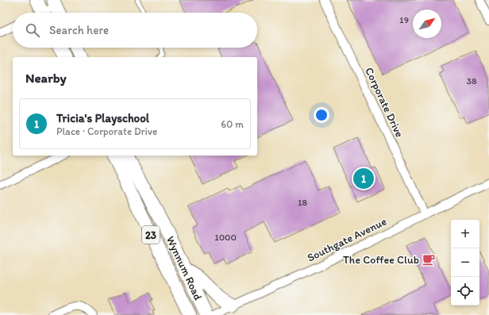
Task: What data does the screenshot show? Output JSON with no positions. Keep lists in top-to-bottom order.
{
  "streets": {
    "main road": ["23", "Wynnum Road"],
    "street": ["Corporate Drive", "Southgate Avenue"]
  },
  "crossings": [
    ["Corporate Drive", "Southgate Avenue"]
  ],
  "places": {
    "cafe": ["The Coffee Club"]
  },
  "house_numbers": [
    "19",
    "38",
    "18",
    "1000"
  ],
  "north": "top right",
  "page": {
    "search": "Search here",
    "heading": "Nearby",
    "list": [
      {
        "mark": "1",
        "name": "Tricia's Playschool",
        "note": "Place · Corporate Drive",
        "value": "60 m"
      }
    ],
    "pins": "1",
    "map_buttons": ["+", "−"]
  }
}
